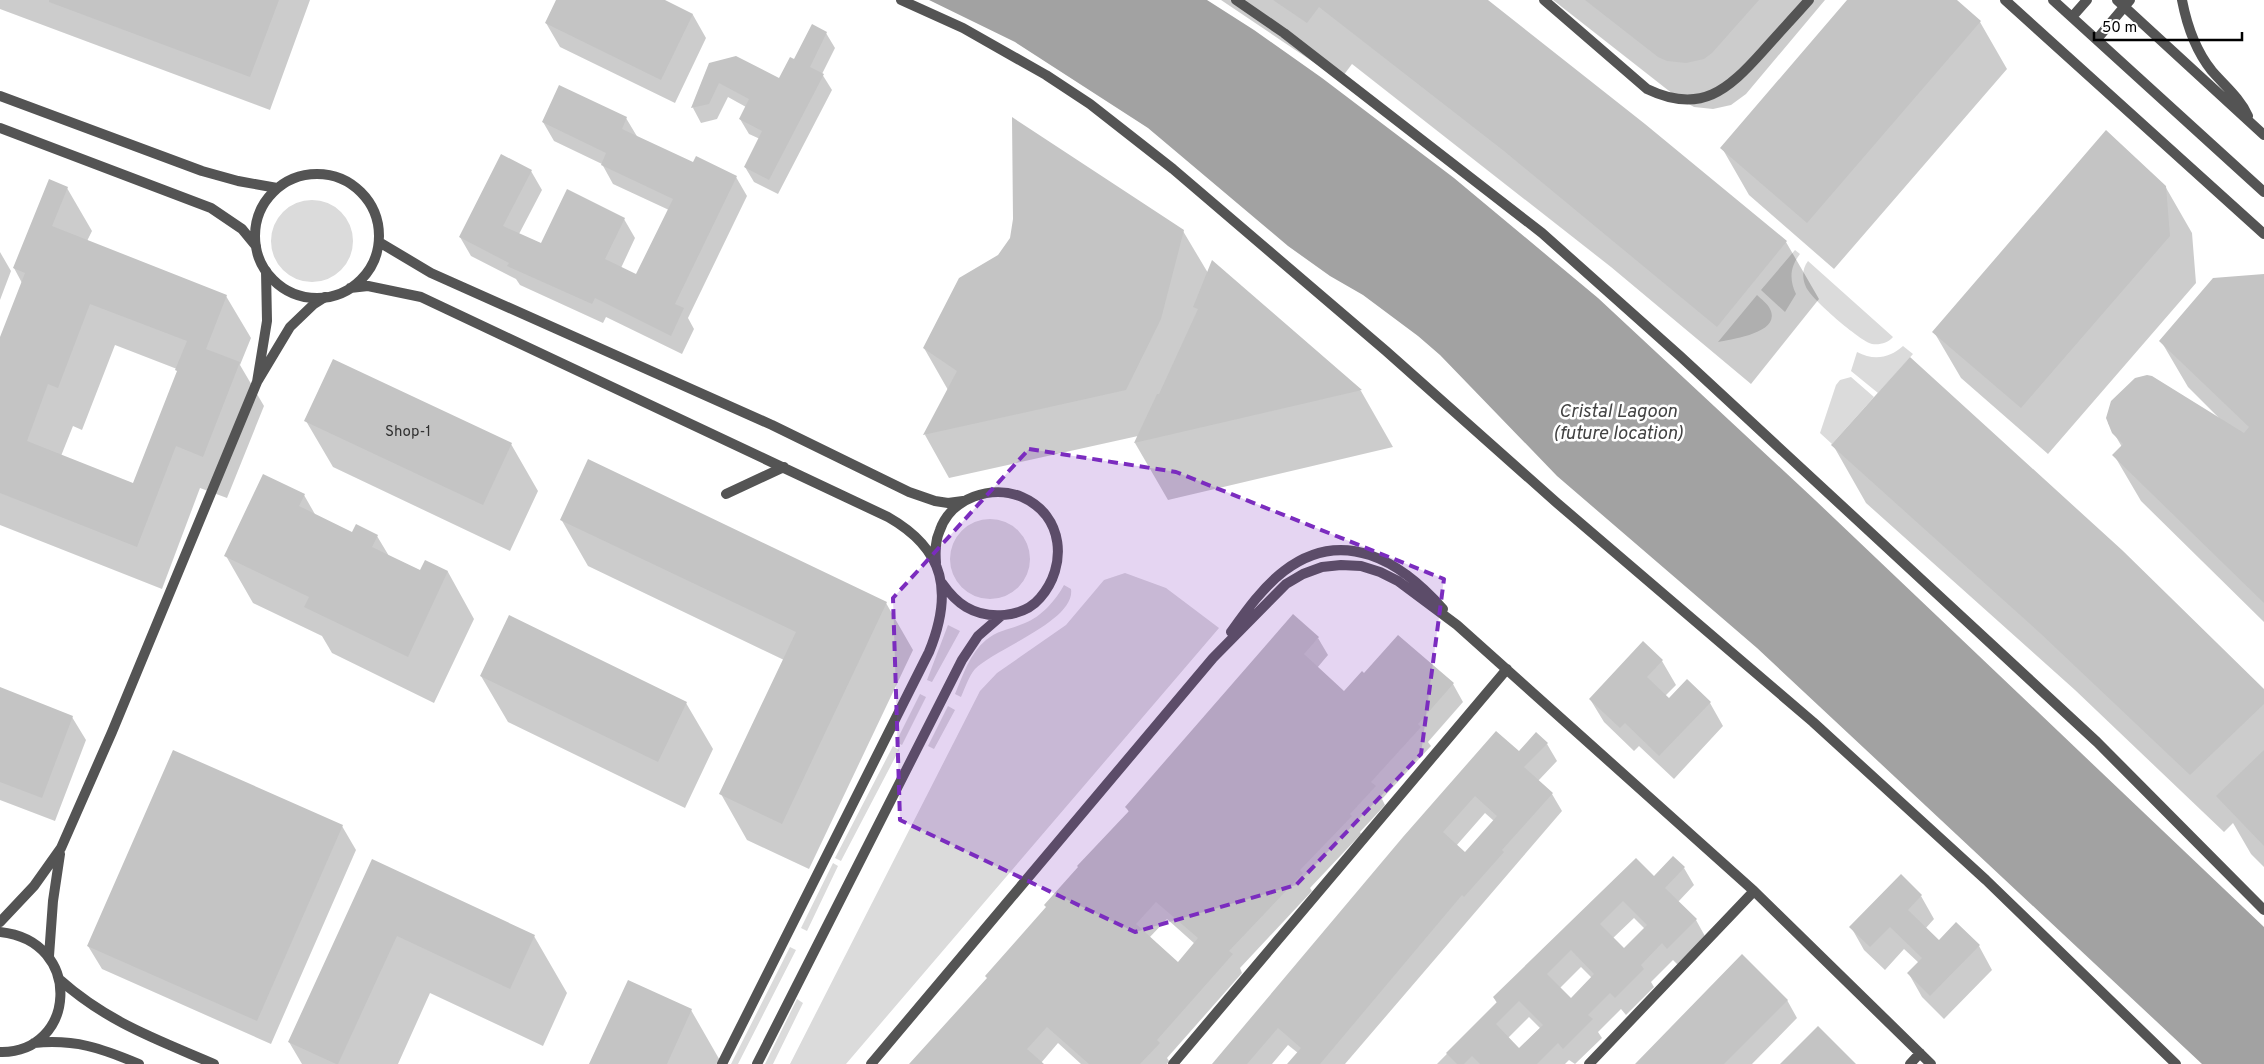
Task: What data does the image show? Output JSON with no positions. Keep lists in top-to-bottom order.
{
  "water": ["Cristal Lagoon (future location)"],
  "house_numbers": ["Shop-1"],
  "scale_bar": "50 m"
}
